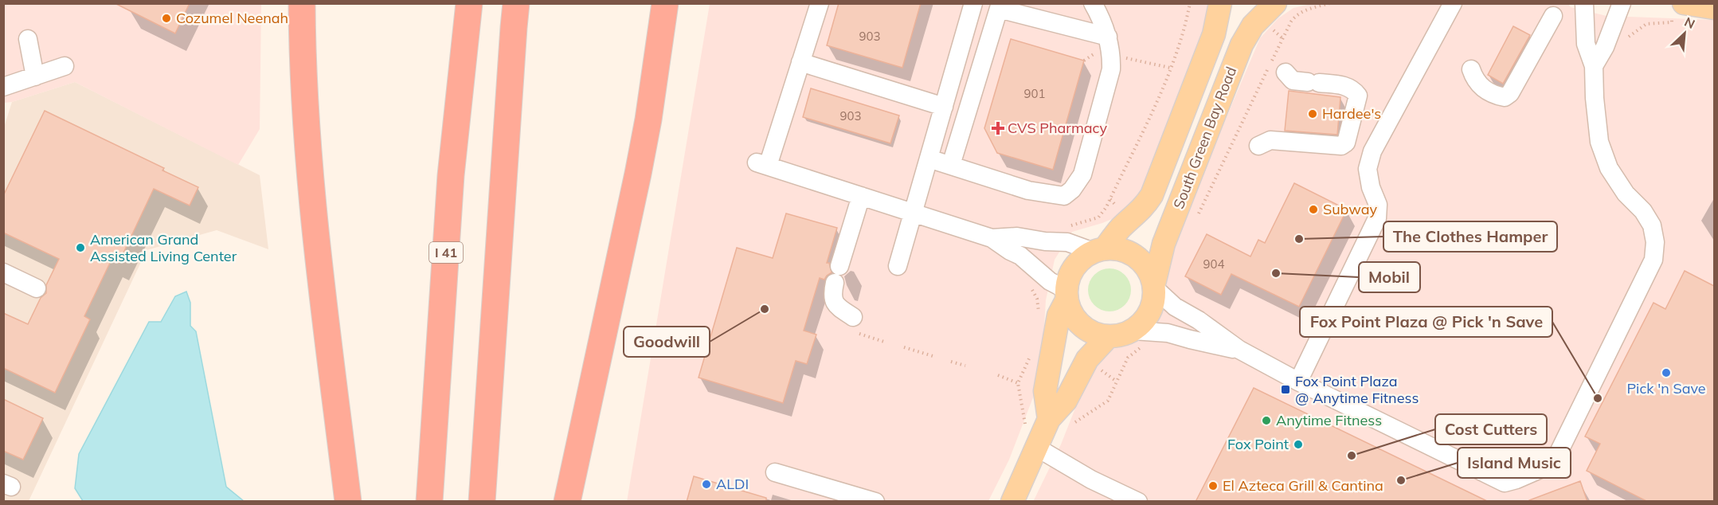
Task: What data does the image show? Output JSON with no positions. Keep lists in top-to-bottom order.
{
  "streets": {
    "highway": ["I 41"],
    "main road": ["South Green Bay Road"]
  },
  "places": {
    "other": [
      "Cozumel Neenah",
      "Hardee's",
      "Subway",
      "The Clothes Hamper",
      "American Grand Assisted Living Center",
      "Mobil",
      "Goodwill",
      "Pick 'n Save",
      "Fox Point Plaza @ Pick 'n Save",
      "Anytime Fitness",
      "Fox Point",
      "Cost Cutters",
      "Island Music",
      "ALDI",
      "El Azteca Grill & Cantina"
    ],
    "health": ["CVS Pharmacy"],
    "transit": ["Fox Point Plaza @ Anytime Fitness"]
  },
  "house_numbers": [
    "903",
    "901",
    "903",
    "904"
  ],
  "north": "top right"
}
